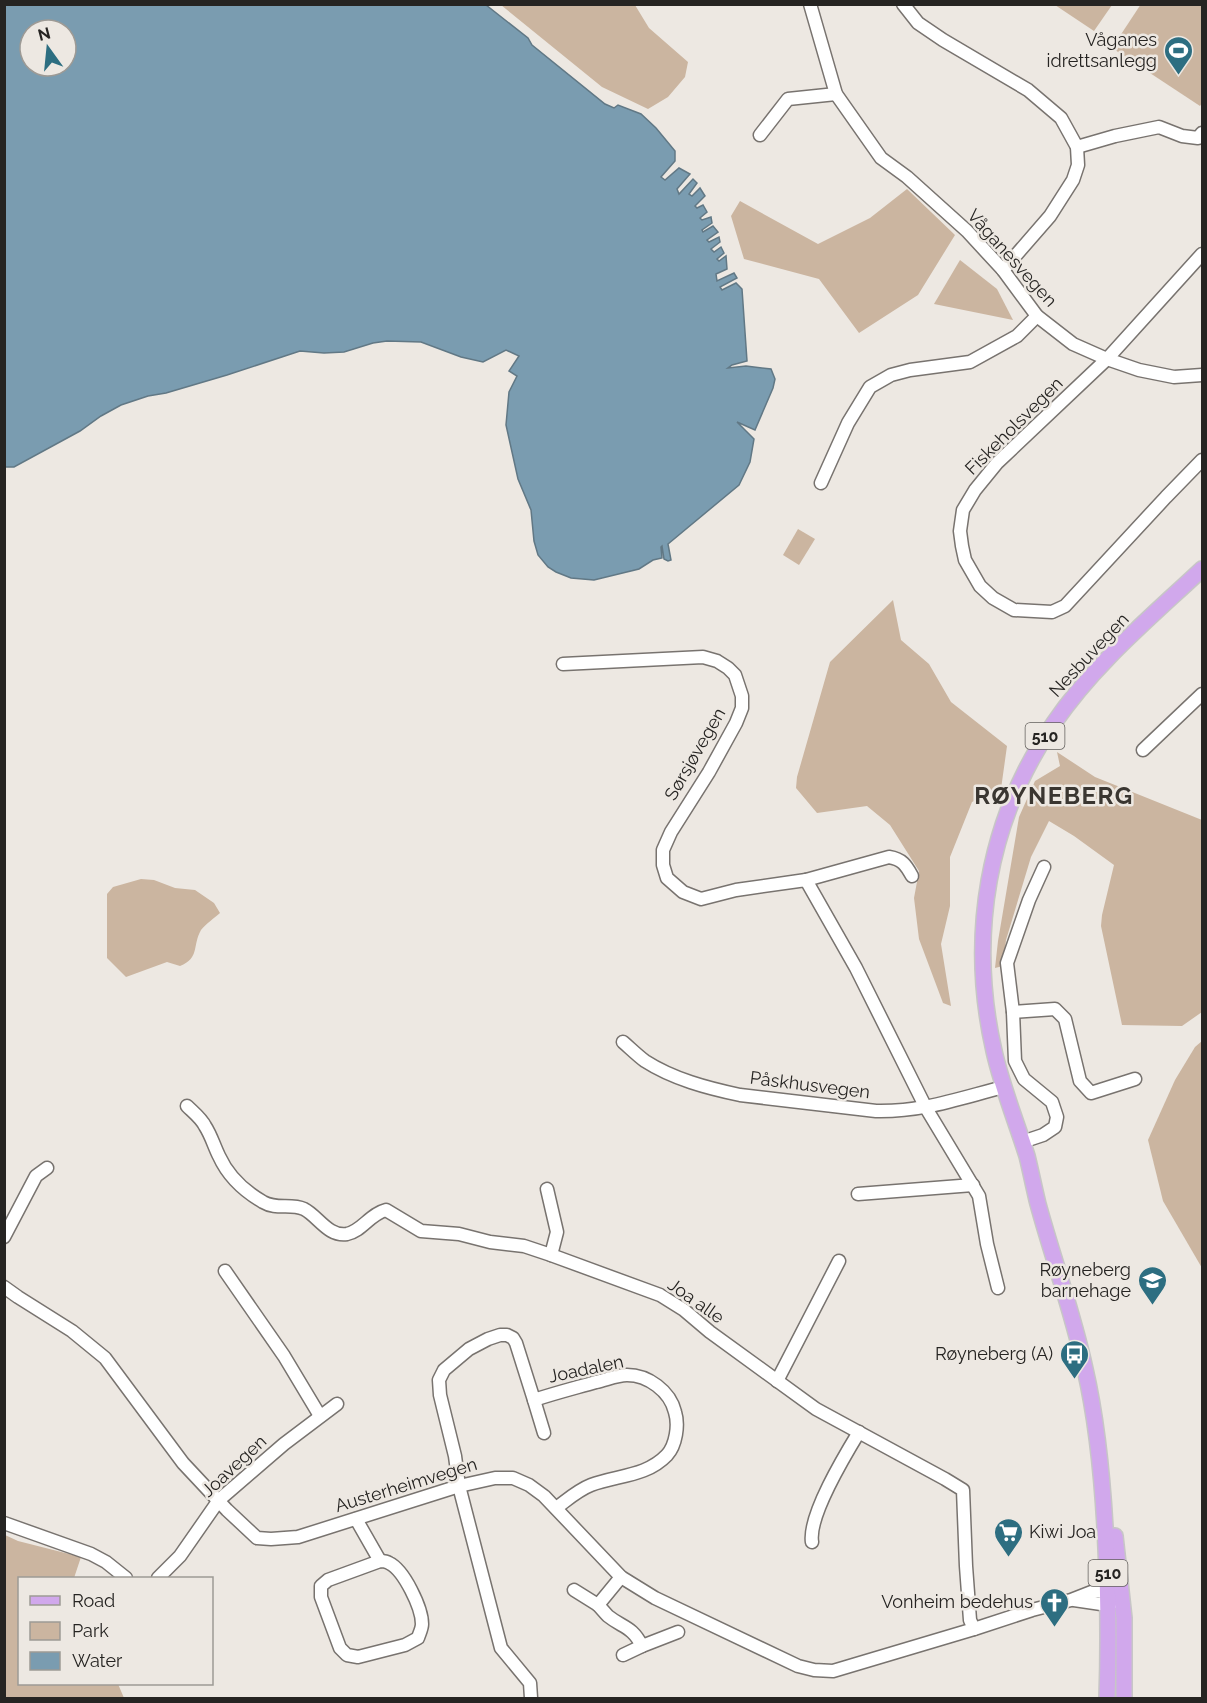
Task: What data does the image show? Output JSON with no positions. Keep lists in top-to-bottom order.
{
  "streets": {
    "main road": ["Nesbuvegen", "510"],
    "street": [
      "Våganesvegen",
      "Fiskeholsvegen",
      "Sørsjøvegen",
      "Påskhusvegen",
      "Joa alle",
      "Joadalen",
      "Joavegen",
      "Austerheimvegen"
    ]
  },
  "crossings": [
    ["Våganesvegen", "Fiskeholsvegen"],
    ["Nesbuvegen", "Påskhusvegen"],
    ["Nesbuvegen", "Austerheimvegen"],
    ["Joa alle", "Austerheimvegen"],
    ["Joadalen", "Austerheimvegen"],
    ["Joavegen", "Austerheimvegen"]
  ],
  "districts": ["RØYNEBERG"],
  "places": {
    "sports": ["Våganes idrettsanlegg"],
    "school or university": ["Røyneberg barnehage"],
    "bus stop": ["Røyneberg (A)"],
    "supermarket": ["Kiwi Joa"],
    "church": ["Vonheim bedehus"]
  },
  "legend": ["Road", "Park", "Water"],
  "north": "top"
}
